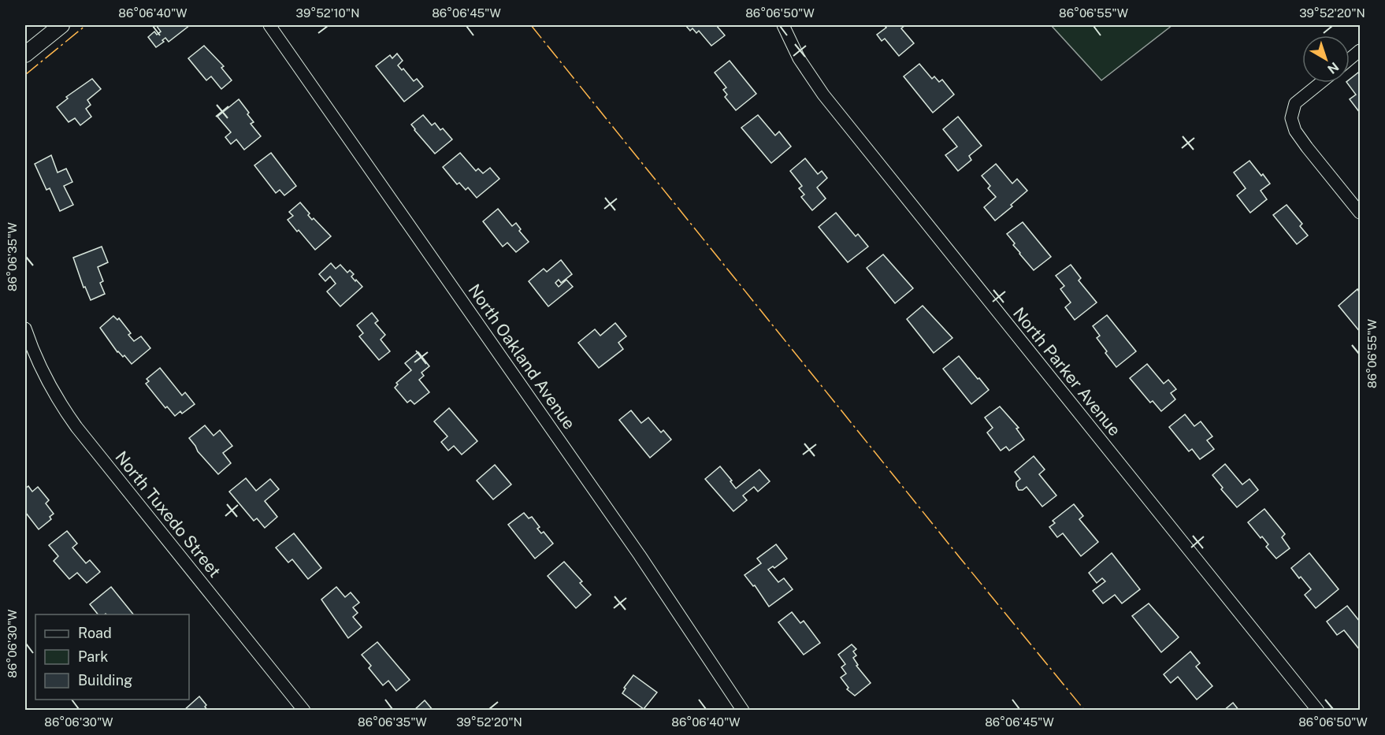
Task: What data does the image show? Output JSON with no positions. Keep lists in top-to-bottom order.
{
  "streets": {
    "street": ["North Oakland Avenue", "North Parker Avenue", "North Tuxedo Street"]
  },
  "legend": ["Road", "Park", "Building"],
  "north": "bottom right",
  "coordinates": [
    "86°06'40\"W",
    "39°52'10\"N",
    "86°06'45\"W",
    "86°06'50\"W",
    "86°06'55\"W",
    "39°52'20\"N",
    "86°06'35\"W",
    "86°06'30\"W"
  ]
}
